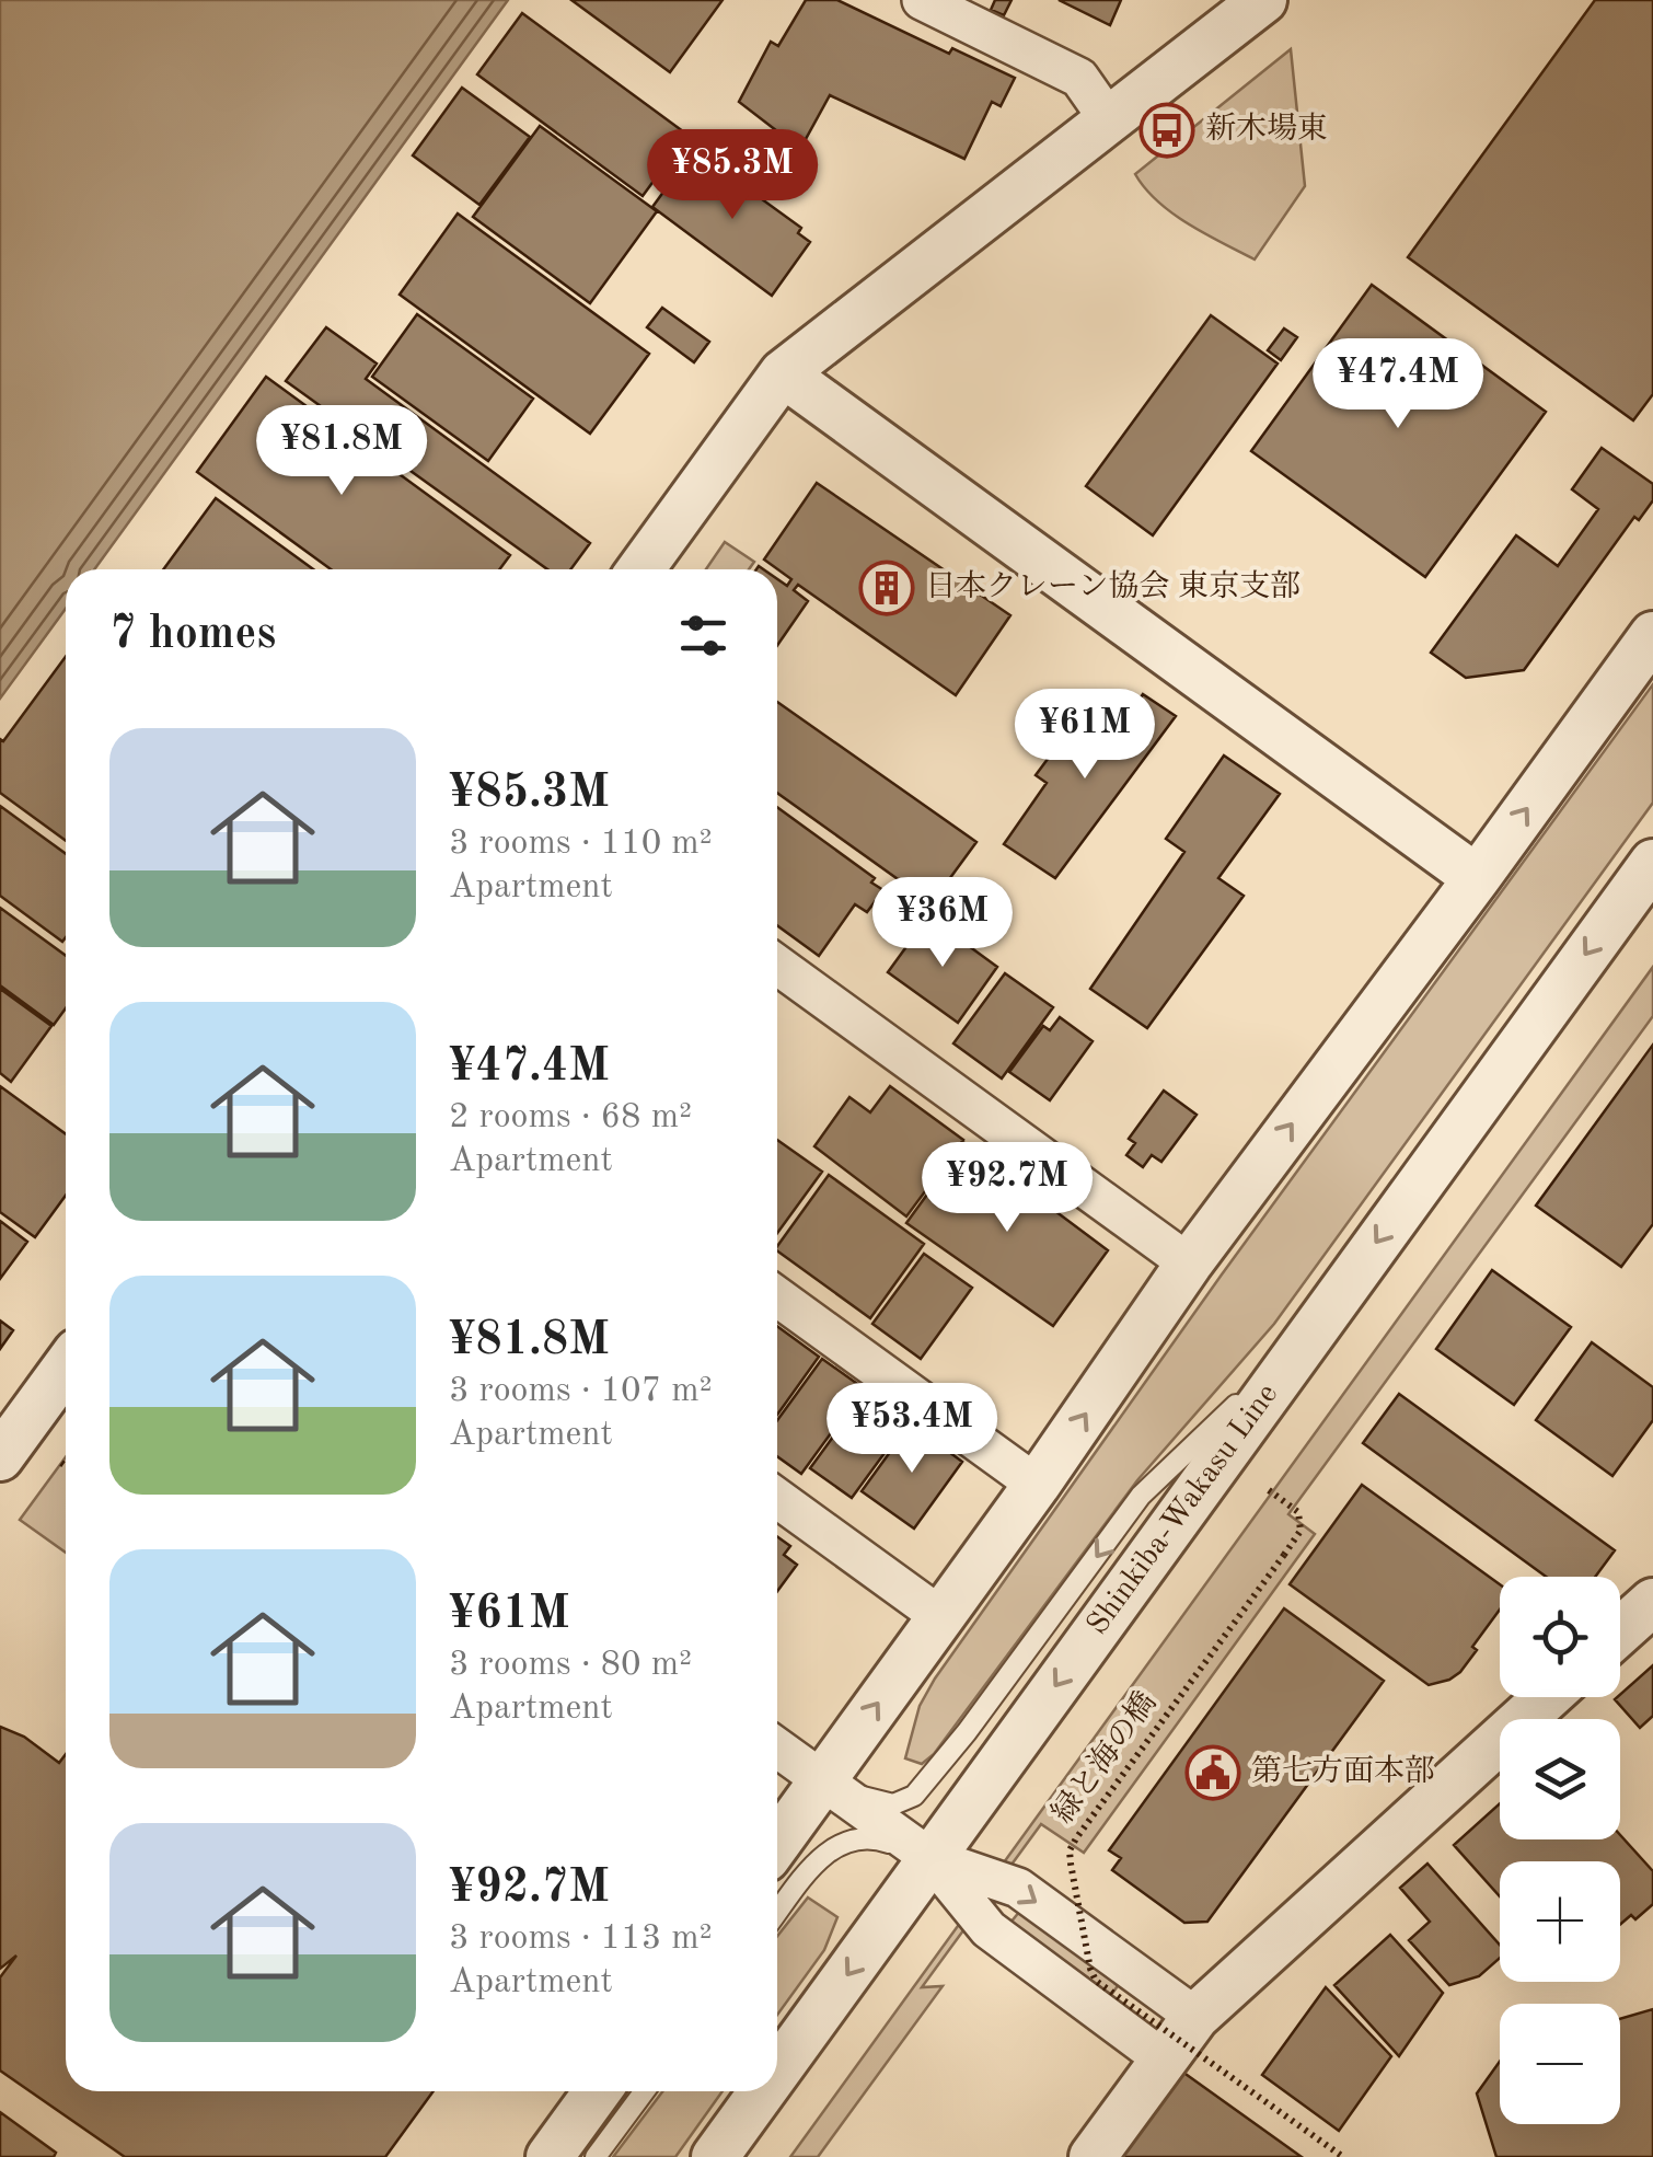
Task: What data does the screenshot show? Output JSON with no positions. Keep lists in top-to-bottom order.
{
  "streets": {
    "street": ["Shinkiba-Wakasu Line"],
    "path": ["緑と海の橋"]
  },
  "places": {
    "bus stop": ["新木場東"],
    "building": ["日本クレーン協会 東京支部"],
    "public building": ["第七方面本部"]
  },
  "page": {
    "price": [
      "¥85.3M",
      "¥47.4M",
      "¥81.8M",
      "¥61M",
      "¥36M",
      "¥92.7M",
      "¥53.4M"
    ],
    "heading": "7 homes",
    "list": [
      {
        "name": "¥85.3M",
        "note": "3 rooms · 110 m² · Apartment"
      },
      {
        "name": "¥47.4M",
        "note": "2 rooms · 68 m² · Apartment"
      },
      {
        "name": "¥81.8M",
        "note": "3 rooms · 107 m² · Apartment"
      },
      {
        "name": "¥61M",
        "note": "3 rooms · 80 m² · Apartment"
      },
      {
        "name": "¥92.7M",
        "note": "3 rooms · 113 m² · Apartment"
      }
    ],
    "map_buttons": ["+", "−"]
  }
}
